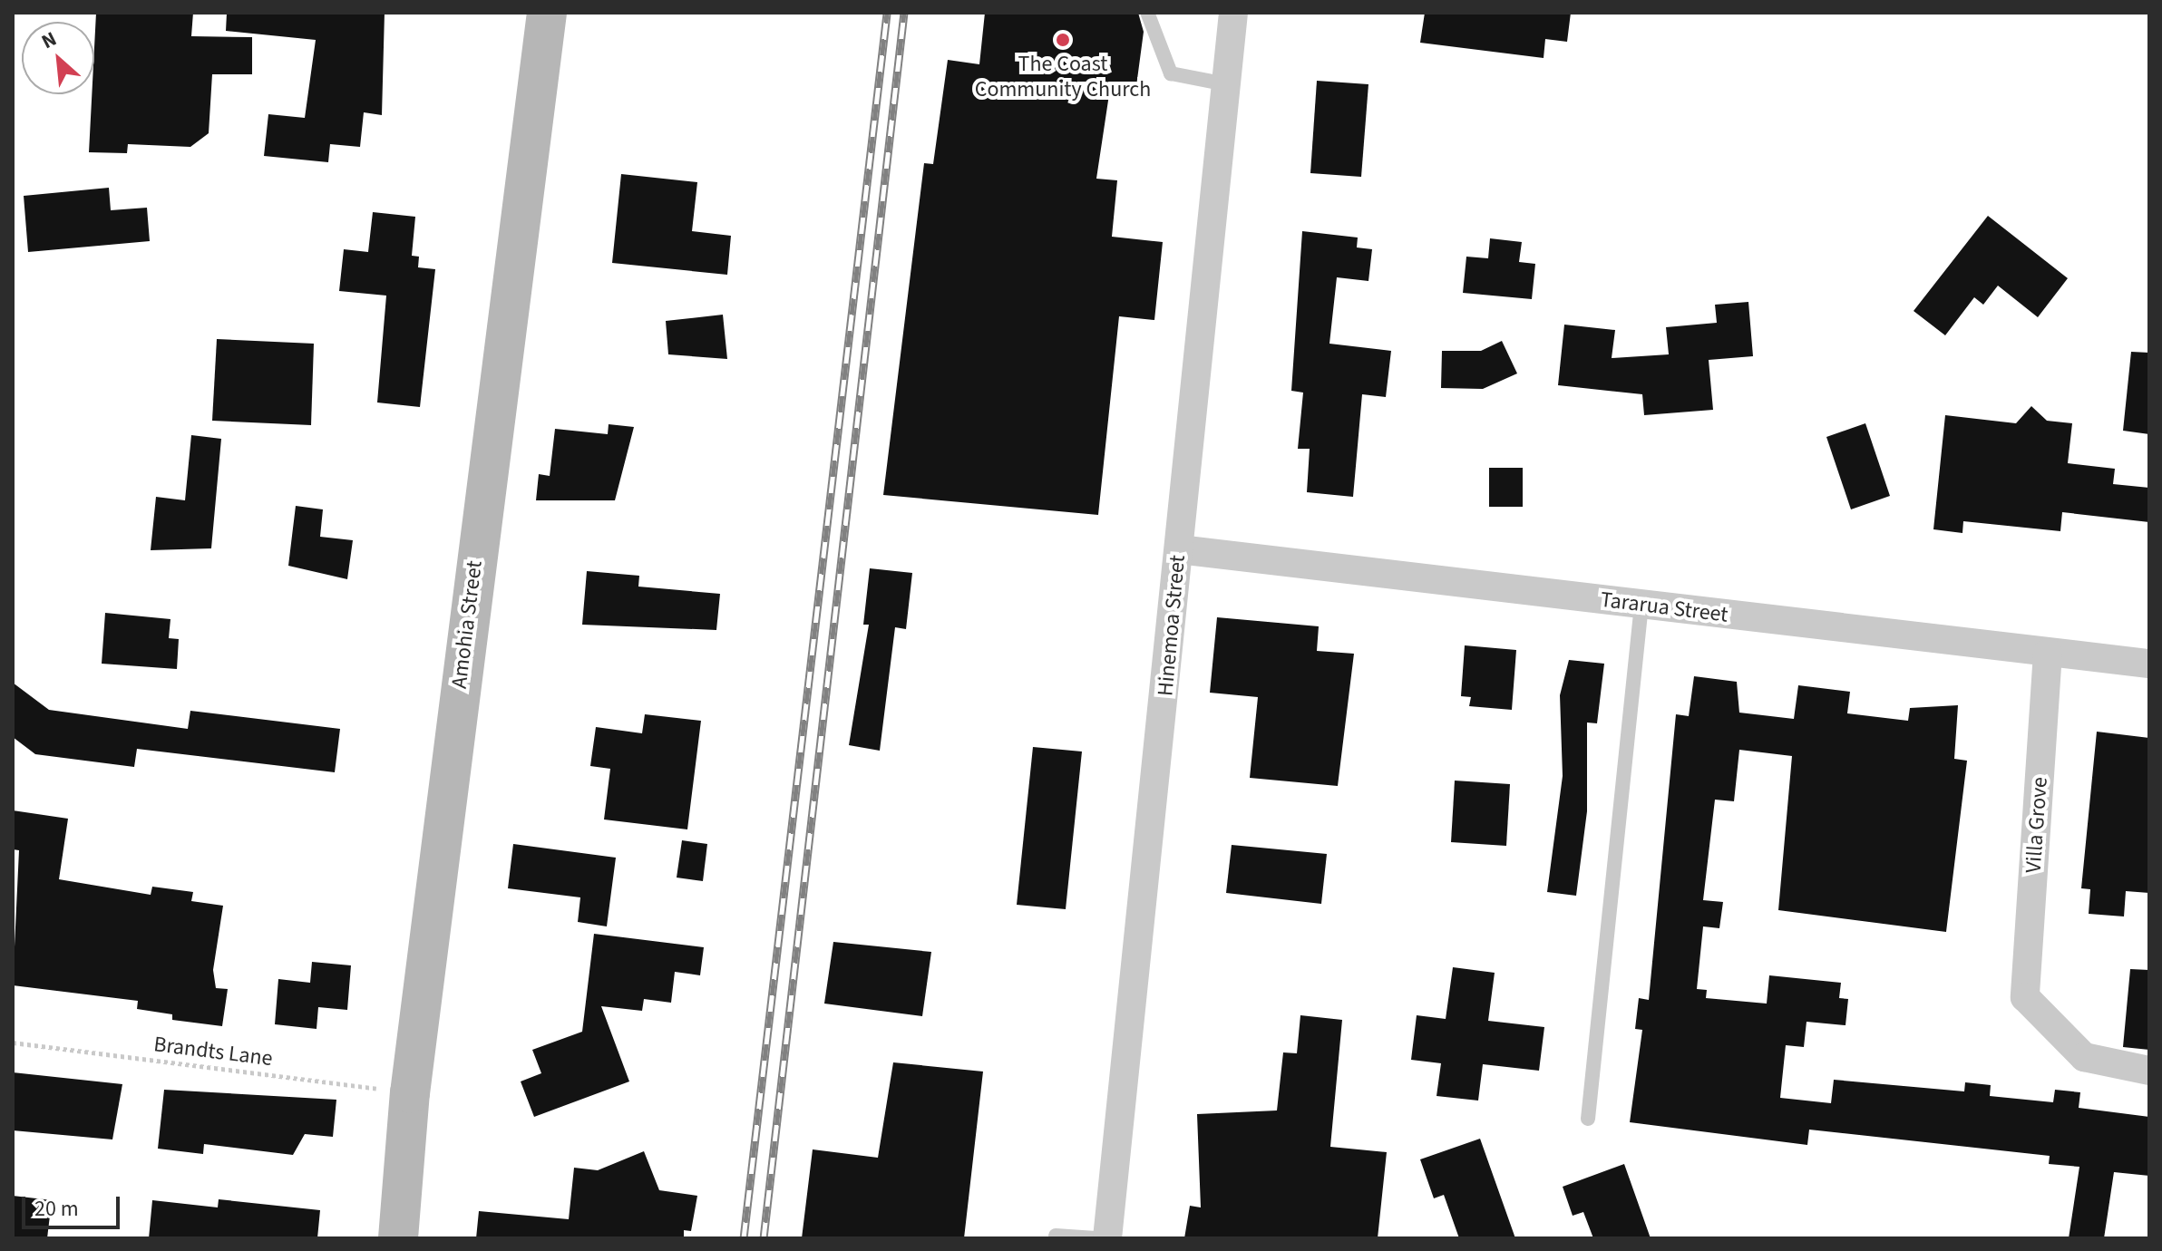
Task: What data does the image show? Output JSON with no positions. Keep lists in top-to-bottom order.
{
  "streets": {
    "main road": ["Amohia Street"],
    "street": ["Tararua Street", "Hinemoa Street", "Villa Grove"],
    "path": ["Brandts Lane"]
  },
  "crossings": [
    ["Tararua Street", "Hinemoa Street"],
    ["Tararua Street", "Villa Grove"],
    ["Amohia Street", "Brandts Lane"]
  ],
  "places": ["The Coast Community Church"],
  "scale_bar": "20 m",
  "north": "top left"
}
